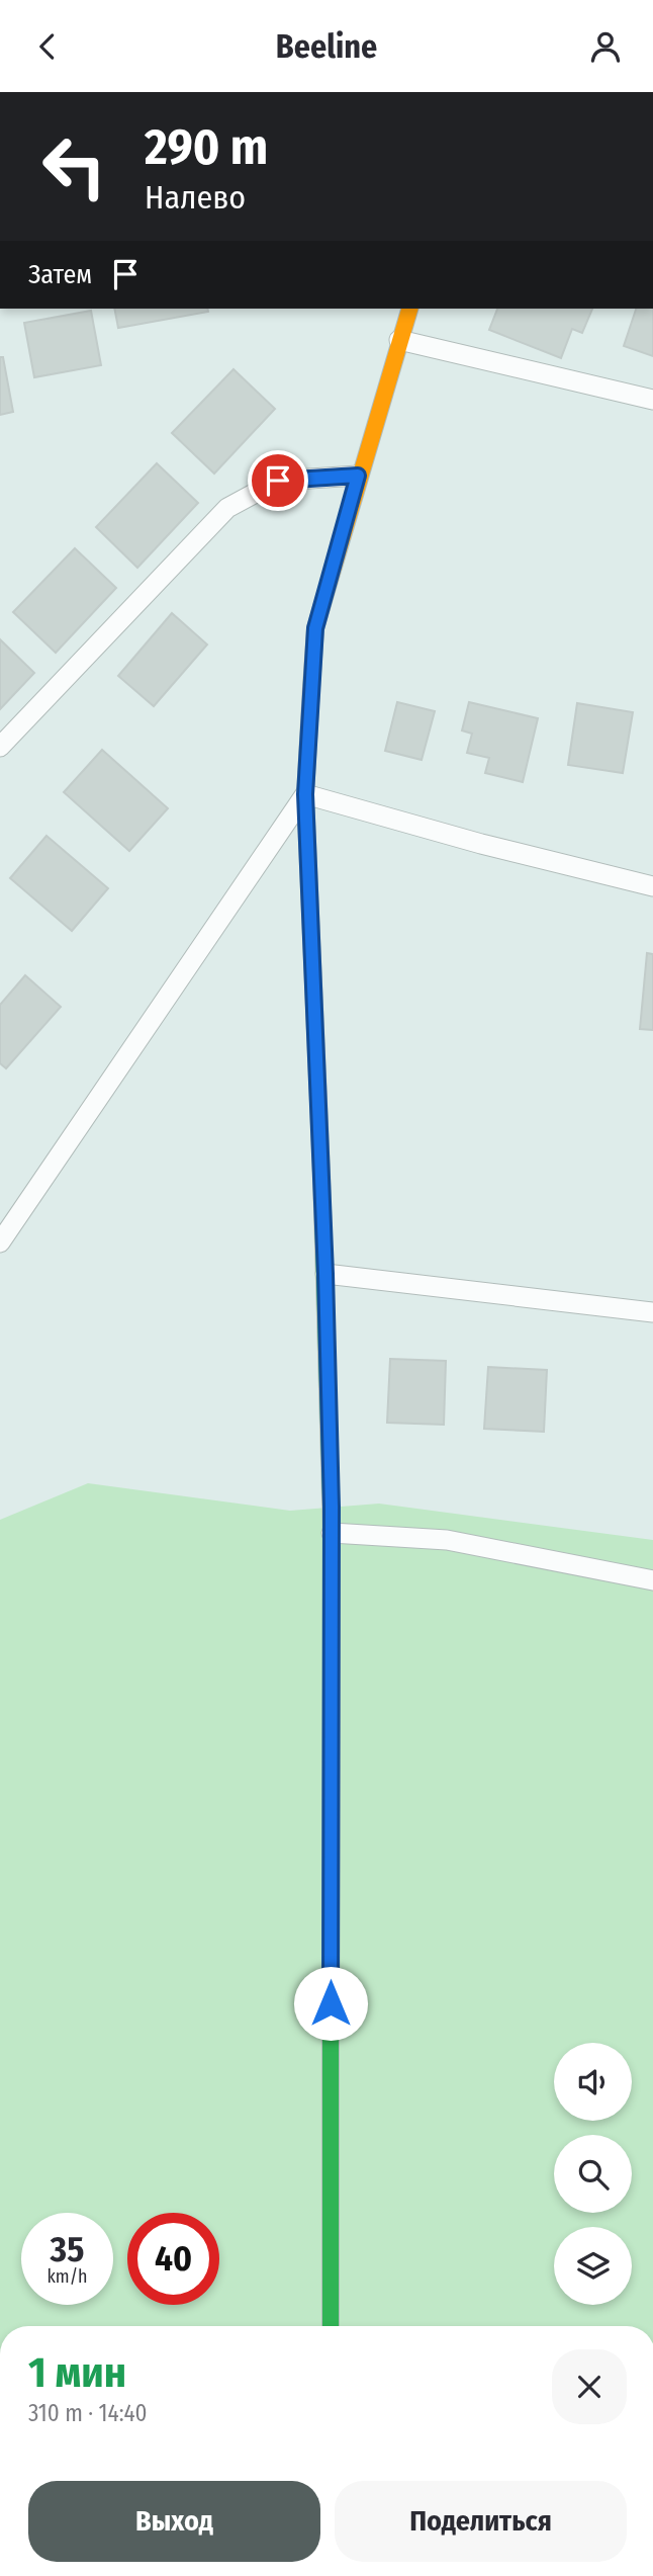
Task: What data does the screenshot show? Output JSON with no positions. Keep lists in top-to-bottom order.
{
  "page": {
    "header": "Beeline",
    "turn": ["290 m", "Налево"],
    "then": "Затем",
    "speed": "35 km/h",
    "limit": "40",
    "heading": ["1 мин", "310 m · 14:40"],
    "buttons": ["Выход", "Поделиться"]
  }
}
